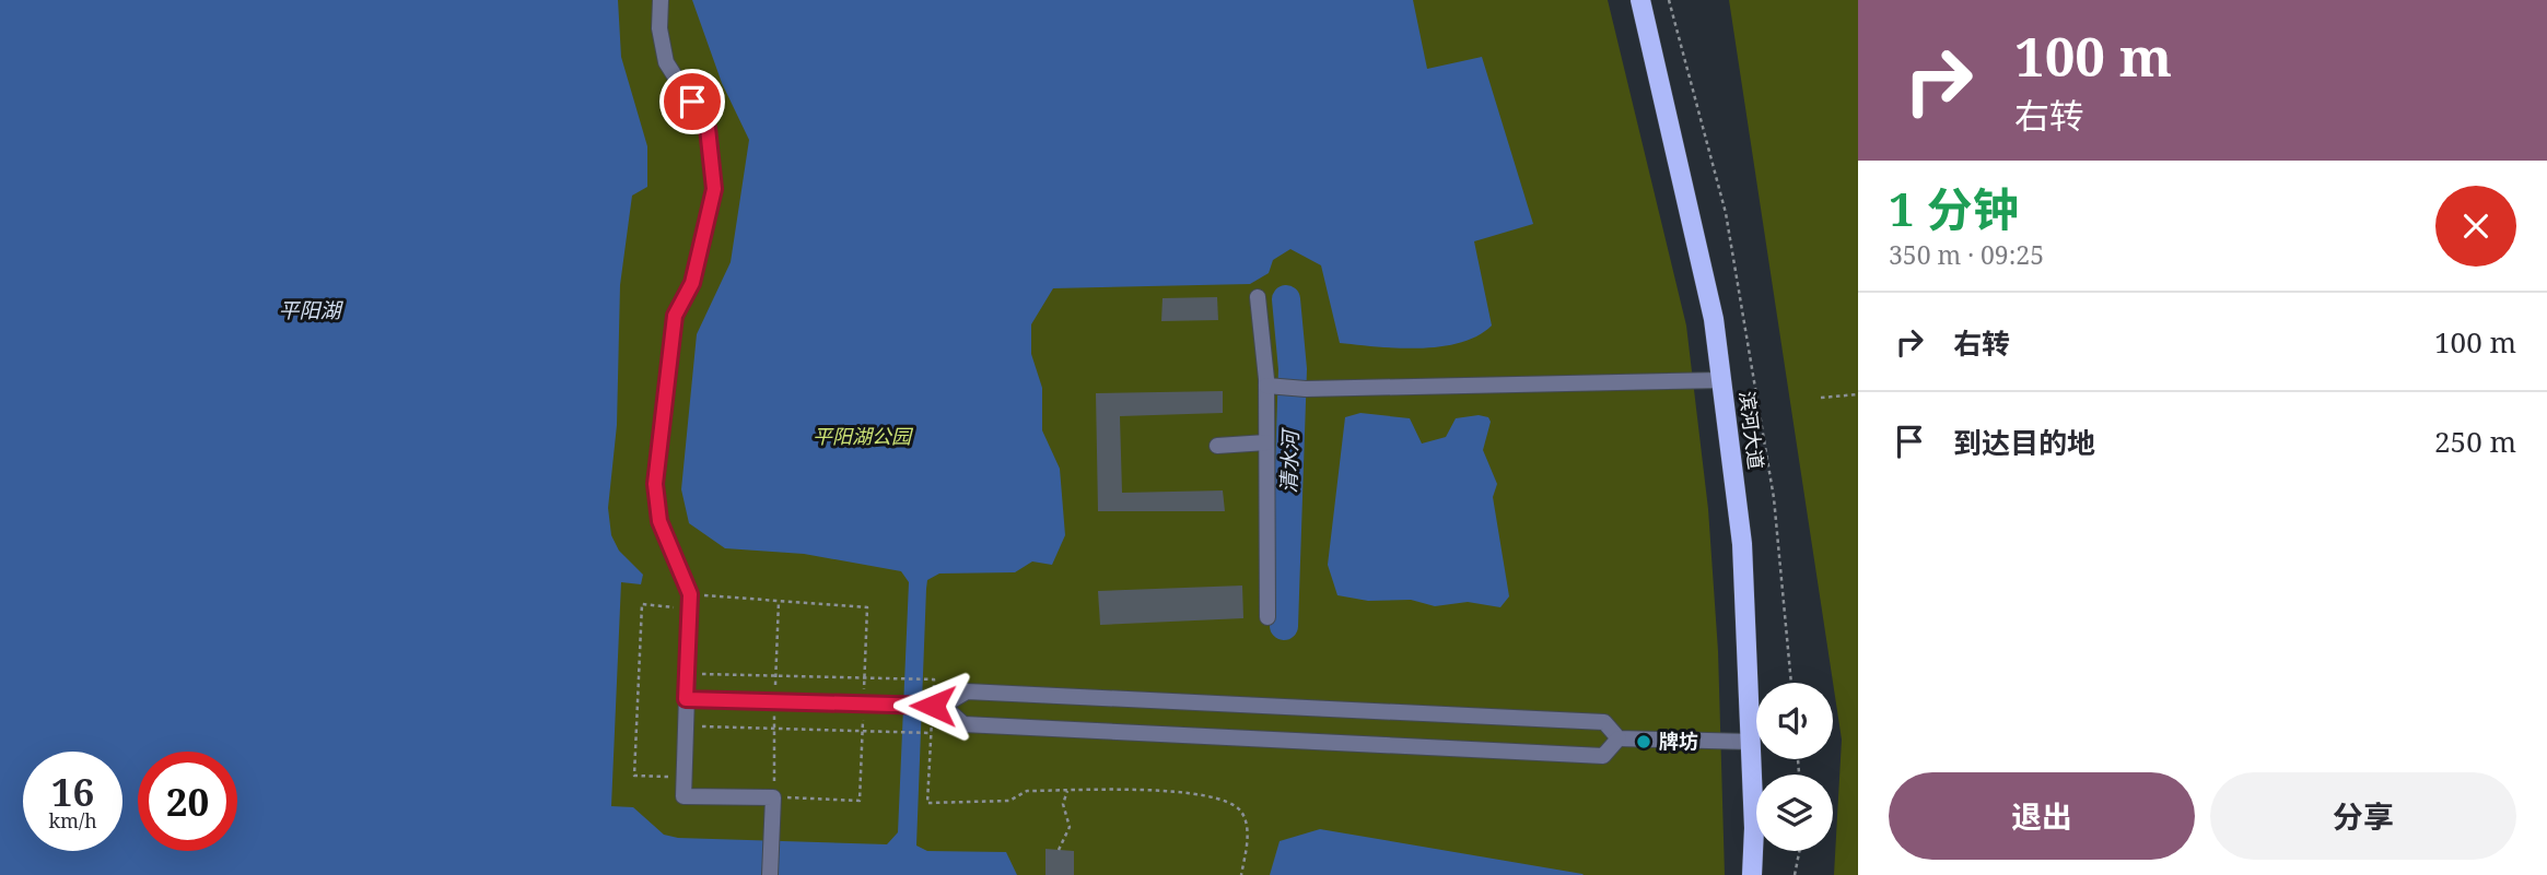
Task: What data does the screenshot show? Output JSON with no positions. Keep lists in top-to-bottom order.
{
  "streets": {
    "main road": ["滨河大道"]
  },
  "water": ["平阳湖", "清水河"],
  "parks": ["平阳湖公园"],
  "places": ["牌坊"],
  "page": {
    "turn": ["100 m", "右转"],
    "heading": ["1 分钟", "350 m · 09:25"],
    "list": [
      {
        "name": "右转",
        "value": "100 m"
      },
      {
        "name": "到达目的地",
        "value": "250 m"
      }
    ],
    "speed": "16 km/h",
    "limit": "20",
    "buttons": ["退出", "分享"]
  }
}
